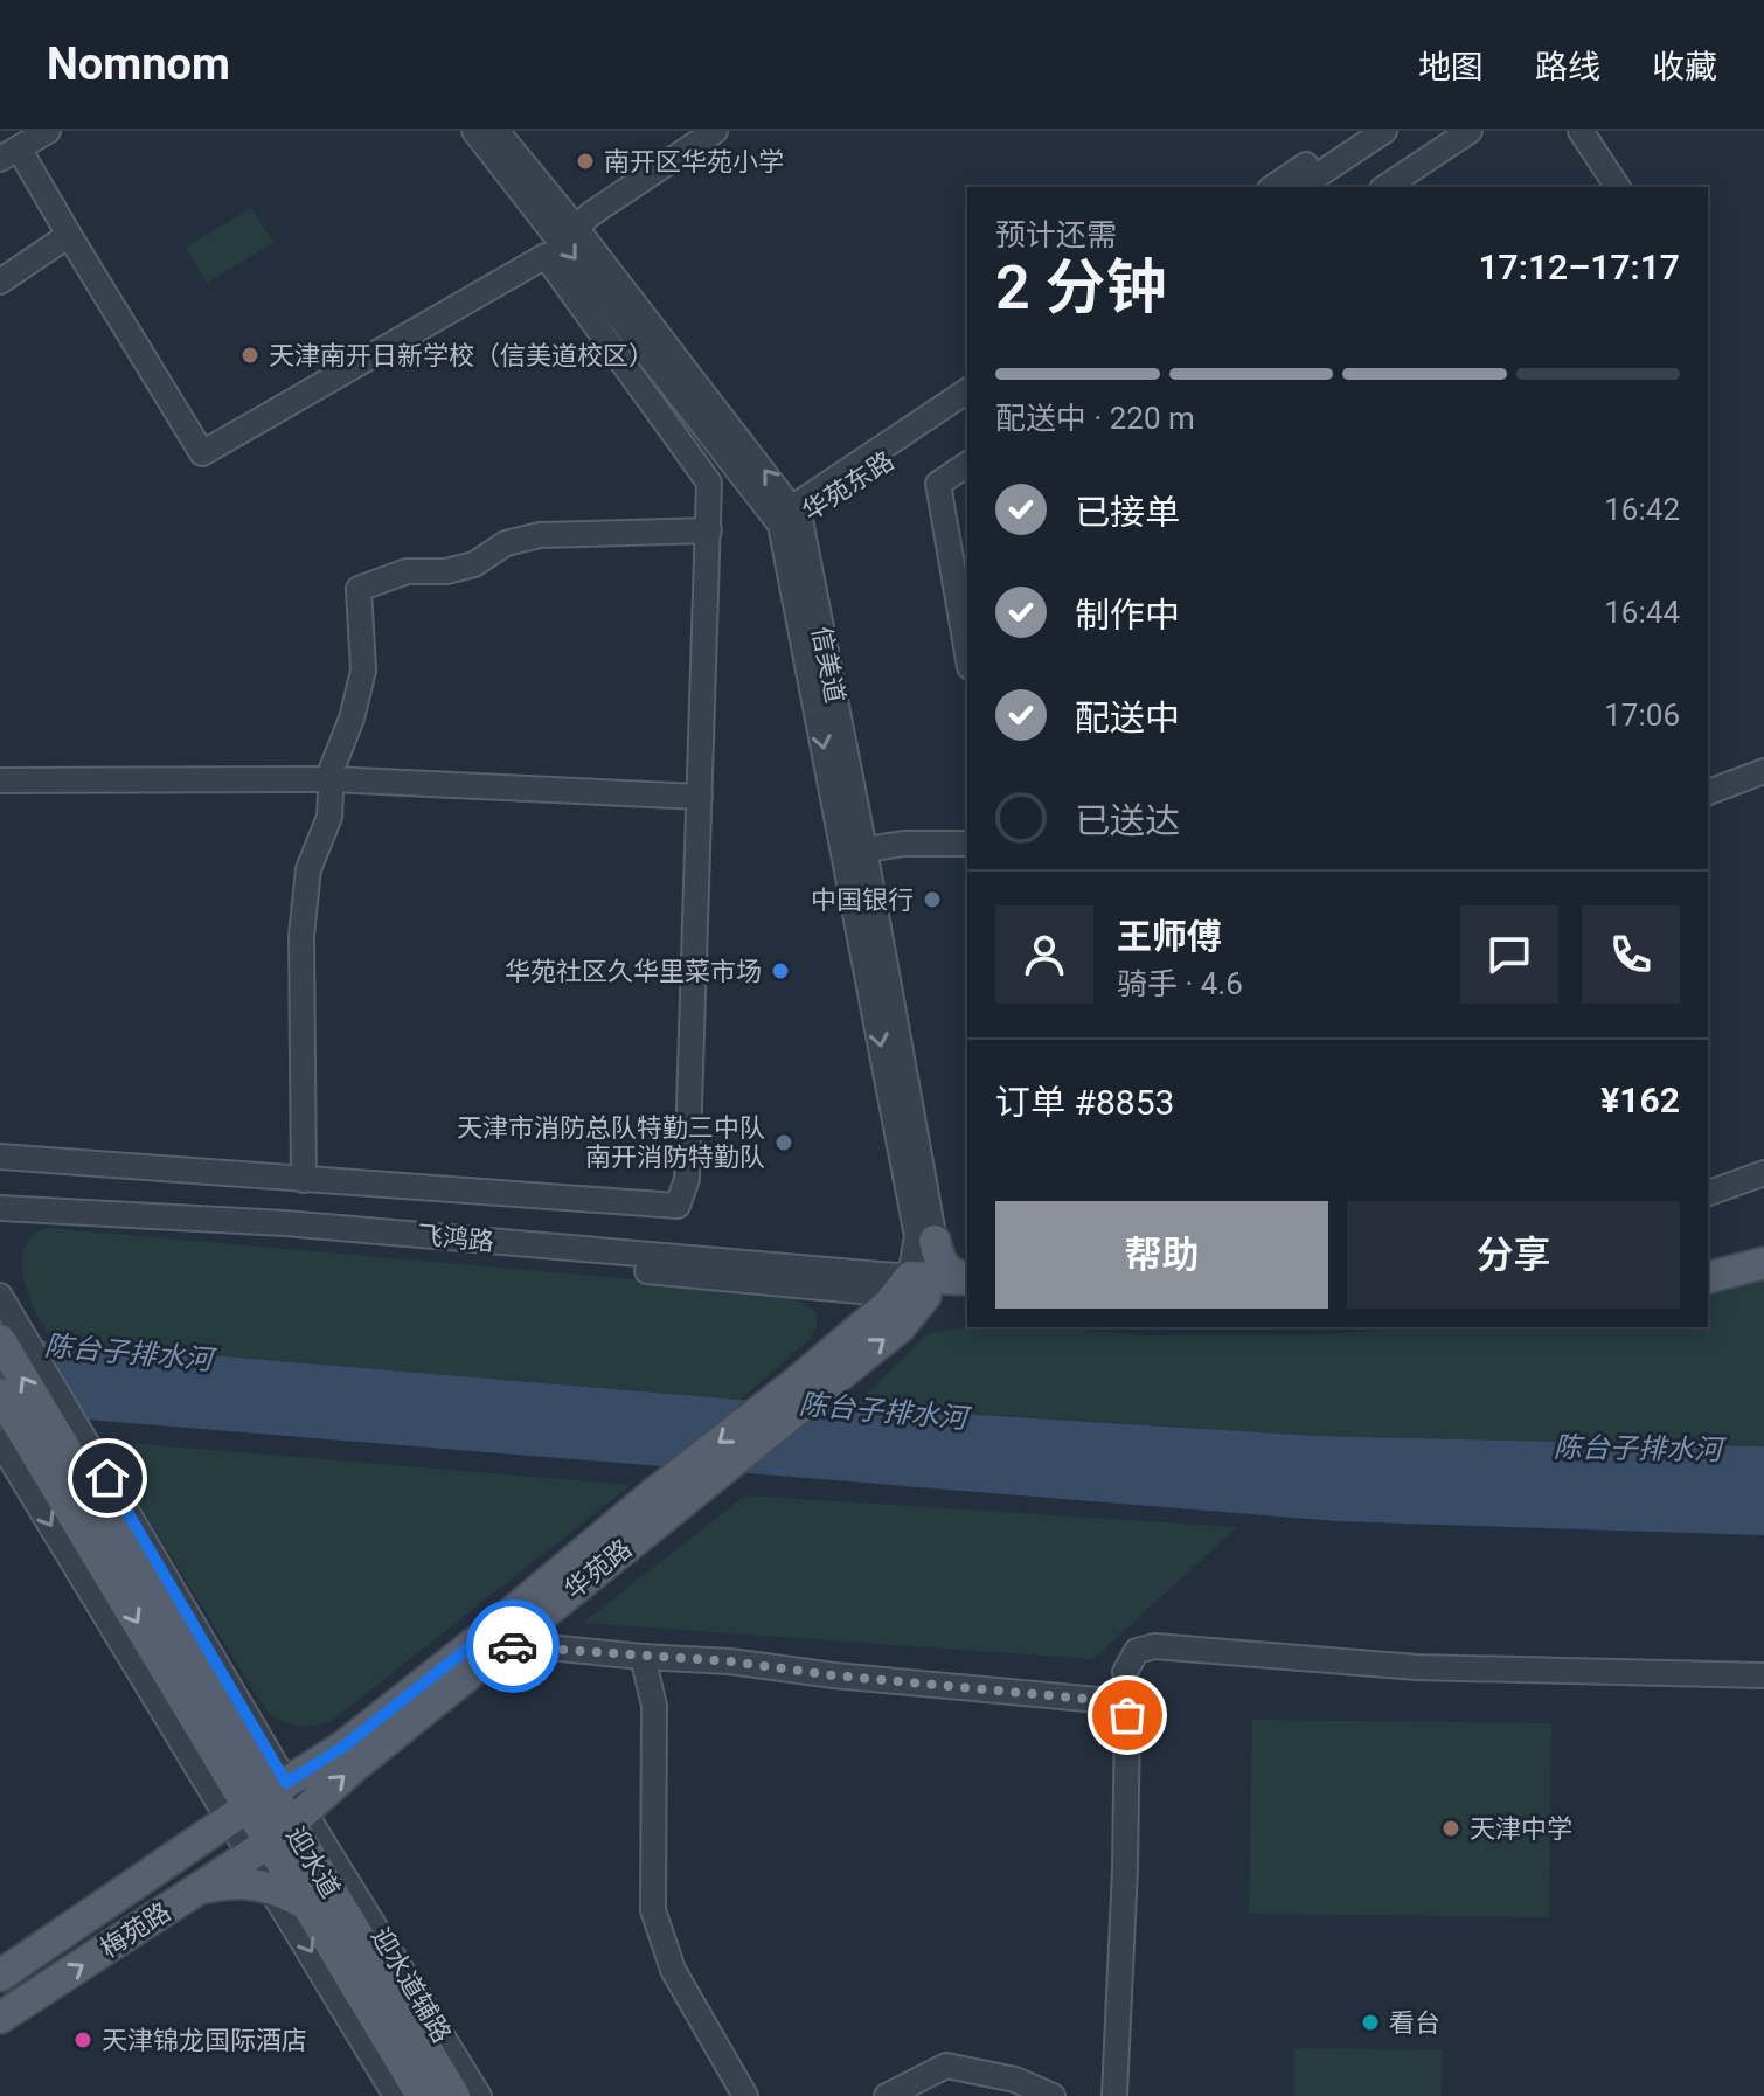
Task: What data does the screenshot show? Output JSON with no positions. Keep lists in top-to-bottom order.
{
  "streets": {
    "main road": ["华苑路", "迎水道", "梅苑路"],
    "street": [
      "华苑东路",
      "信美道",
      "飞鸿路",
      "迎水道辅路"
    ]
  },
  "crossings": [
    ["华苑东路", "信美道"],
    ["信美道", "飞鸿路"],
    ["信美道", "华苑路"],
    ["飞鸿路", "华苑路"],
    ["华苑路", "迎水道"],
    ["华苑路", "梅苑路"],
    ["华苑路", "迎水道辅路"],
    ["迎水道", "梅苑路"],
    ["迎水道", "迎水道辅路"],
    ["梅苑路", "迎水道辅路"]
  ],
  "water": ["陈台子排水河"],
  "places": [
    "南开区华苑小学",
    "天津南开日新学校（信美道校区）",
    "中国银行",
    "华苑社区久华里菜市场",
    "天津市消防总队特勤三中队 南开消防特勤队",
    "天津中学",
    "看台",
    "天津锦龙国际酒店"
  ],
  "page": {
    "header": "Nomnom",
    "nav": ["地图", "路线", "收藏"],
    "heading": ["2 分钟", "预计还需", "17:12–17:17"],
    "panel": [
      "王师傅",
      "骑手 · 4.6",
      "订单 #8853",
      "¥162"
    ],
    "bar": "配送中 · 220 m",
    "list": [
      ["已接单", "16:42"],
      ["制作中", "16:44"],
      ["配送中", "17:06"],
      "已送达"
    ],
    "buttons": ["帮助", "分享"]
  }
}
